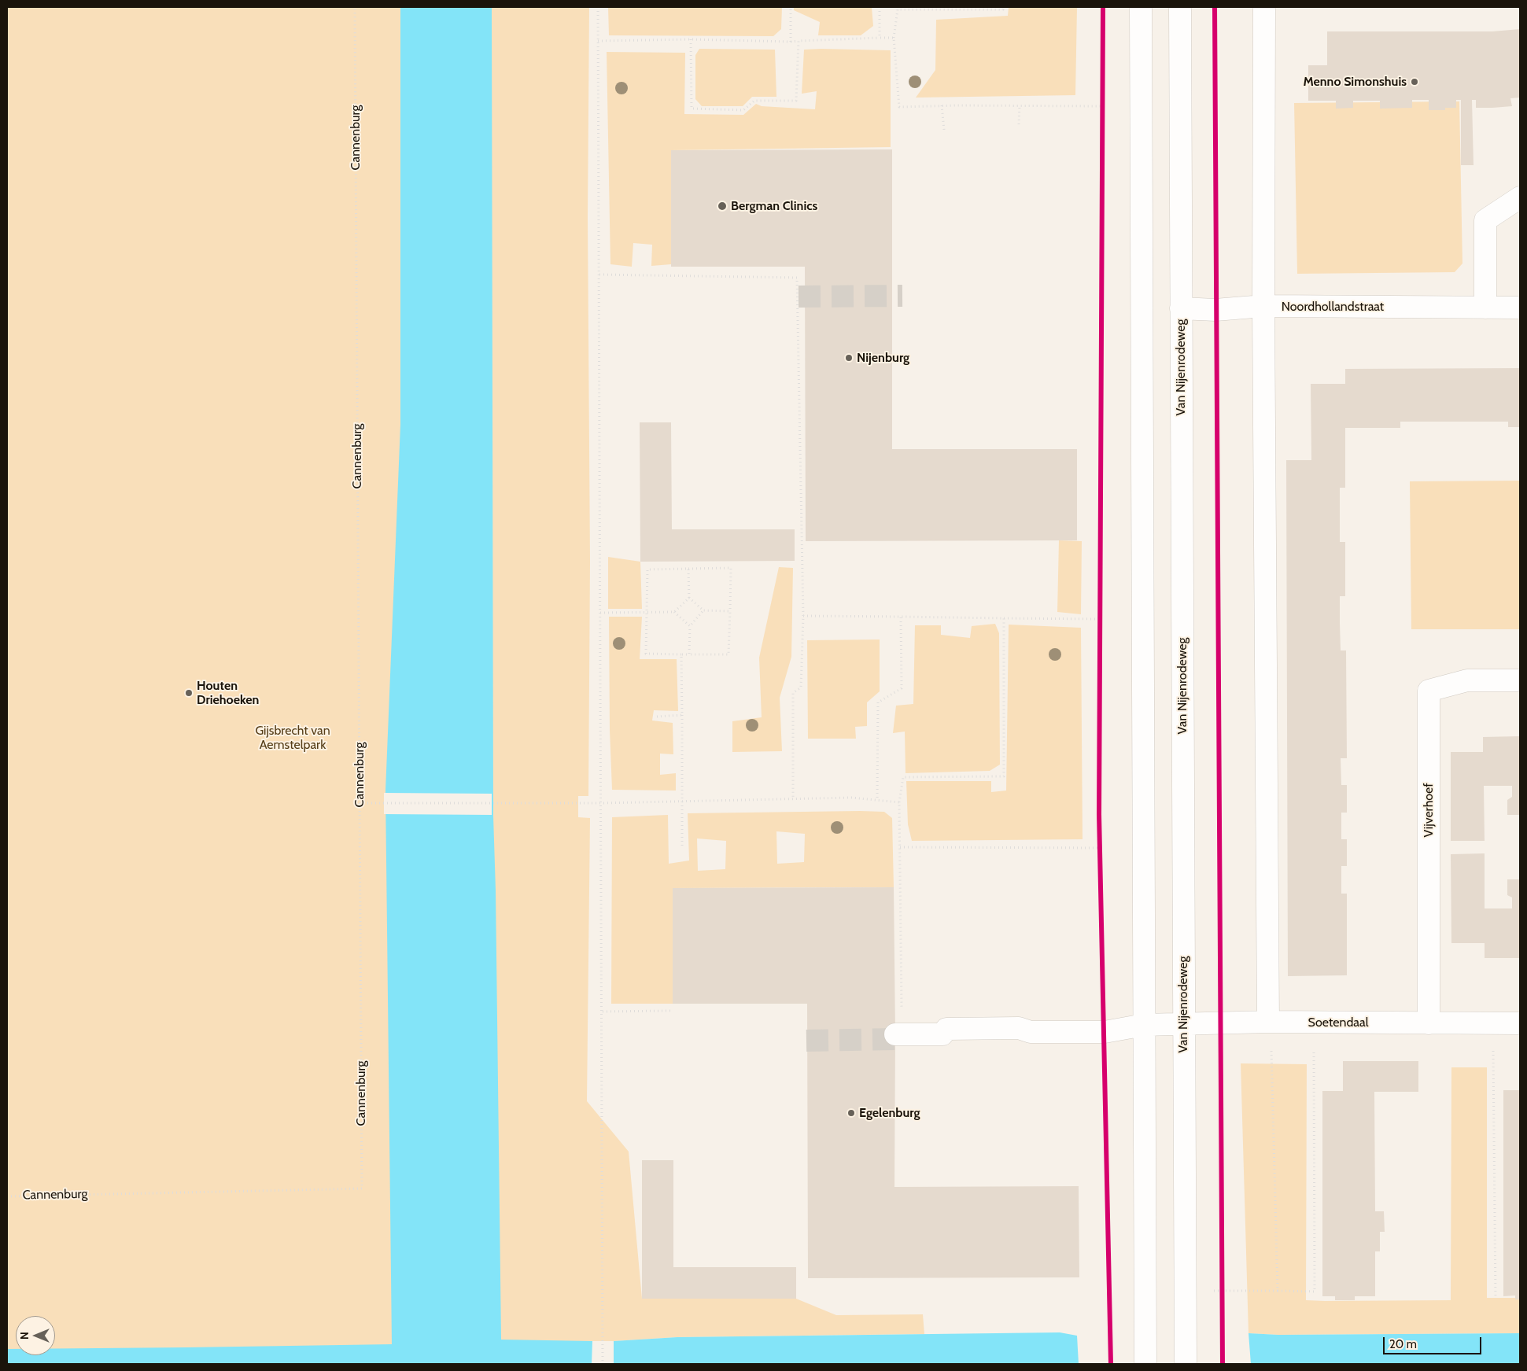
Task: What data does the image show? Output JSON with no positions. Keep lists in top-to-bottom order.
{
  "streets": {
    "street": [
      "Noordhollandstraat",
      "Van Nijenrodeweg",
      "Vijverhoef",
      "Soetendaal"
    ],
    "path": ["Cannenburg"]
  },
  "crossings": [
    ["Noordhollandstraat", "Van Nijenrodeweg"],
    ["Van Nijenrodeweg", "Soetendaal"],
    ["Vijverhoef", "Soetendaal"]
  ],
  "parks": ["Gijsbrecht van Aemstelpark"],
  "places": [
    "Menno Simonshuis",
    "Bergman Clinics",
    "Nijenburg",
    "Houten Driehoeken",
    "Egelenburg"
  ],
  "scale_bar": "20 m",
  "north": "left"
}
